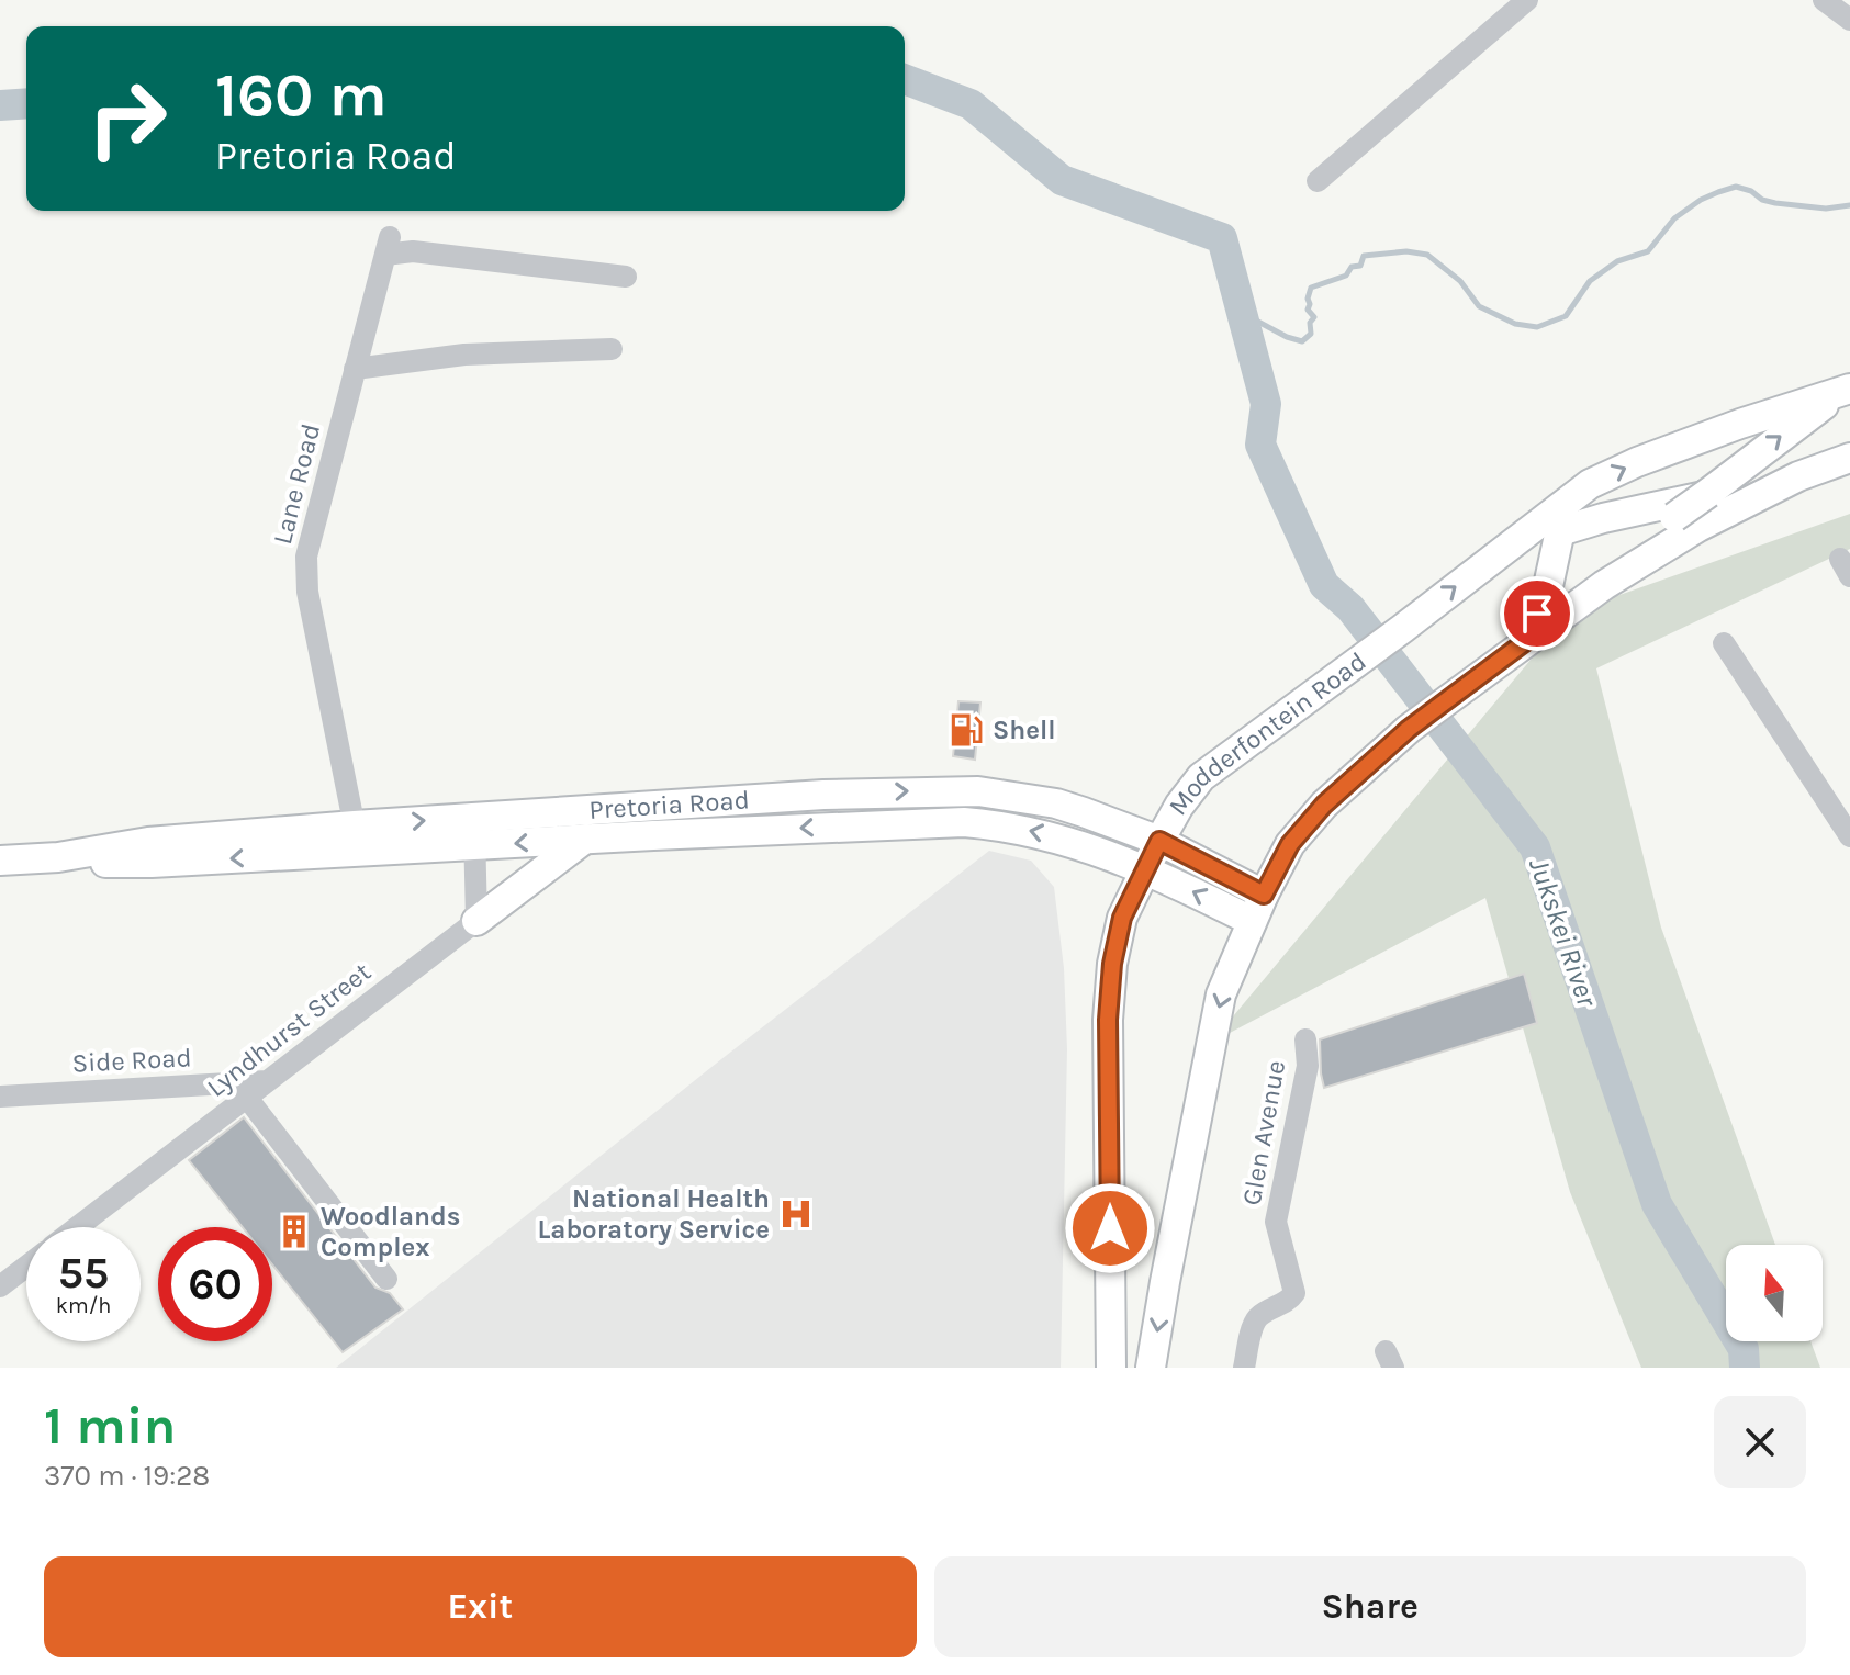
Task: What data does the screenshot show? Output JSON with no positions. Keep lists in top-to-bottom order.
{
  "streets": {
    "main road": ["Modderfontein Road", "Pretoria Road"],
    "street": [
      "Lane Road",
      "Lyndhurst Street",
      "Side Road",
      "Glen Avenue"
    ]
  },
  "crossings": [
    ["Lane Road", "Pretoria Road"],
    ["Modderfontein Road", "Pretoria Road"],
    ["Lyndhurst Street", "Side Road"]
  ],
  "water": ["Jukskei River"],
  "places": {
    "fuel station": ["Shell"],
    "hospital": ["National Health Laboratory Service"],
    "building": ["Woodlands Complex"]
  },
  "north": "top",
  "page": {
    "turn": ["160 m", "Pretoria Road"],
    "speed": "55 km/h",
    "limit": "60",
    "heading": ["1 min", "370 m · 19:28"],
    "buttons": ["Exit", "Share"]
  }
}
